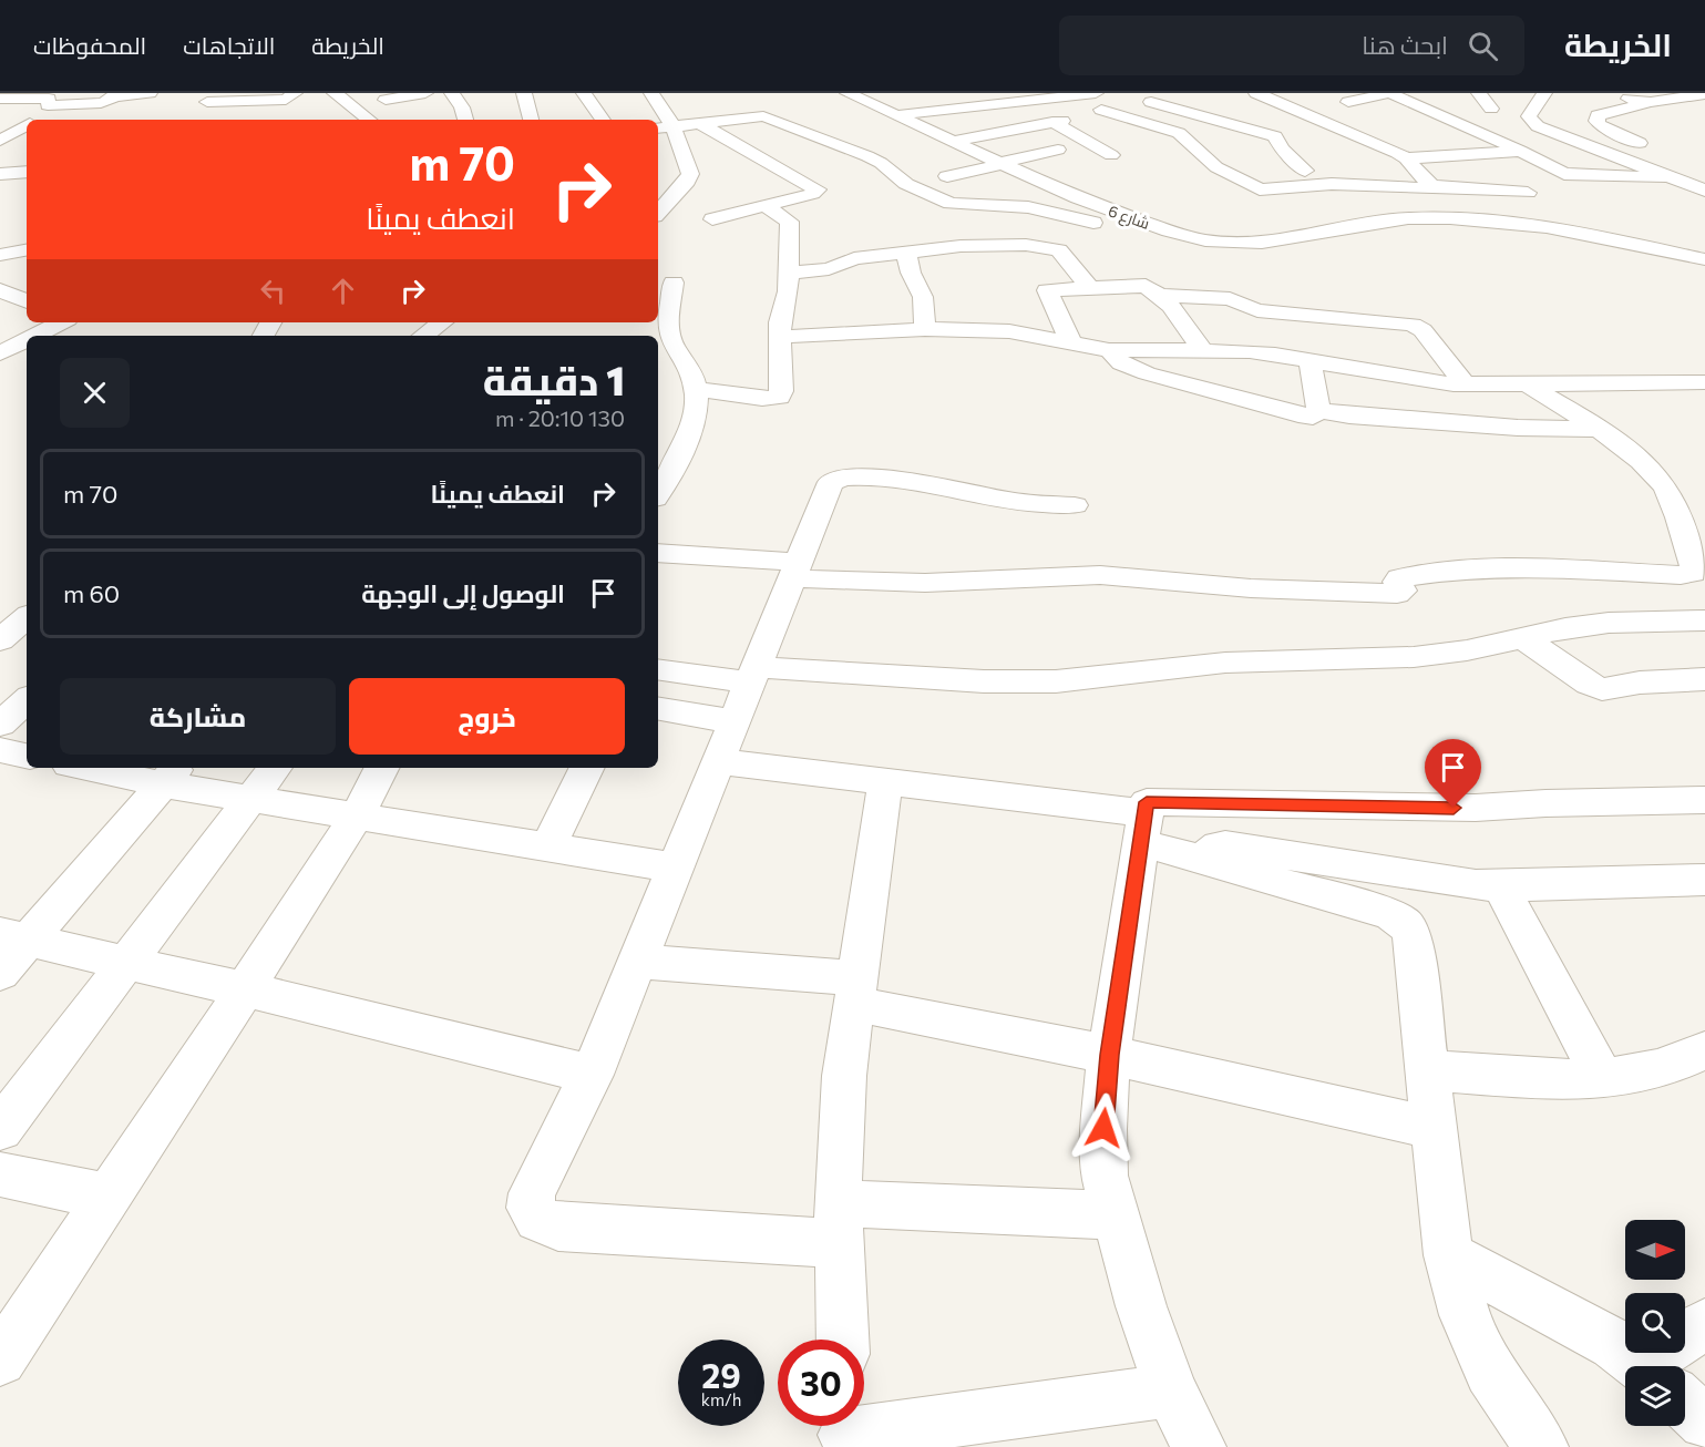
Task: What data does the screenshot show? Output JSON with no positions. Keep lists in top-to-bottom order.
{
  "streets": {
    "street": ["شارع 6"]
  },
  "north": "right",
  "page": {
    "header": "الخريطة",
    "search": "ابحث هنا",
    "nav": ["الخريطة", "الاتجاهات", "المحفوظات"],
    "turn": ["70 m", "انعطف يمينًا"],
    "heading": ["1 دقيقة", "130 m · 20:10"],
    "list": [
      {
        "name": "انعطف يمينًا",
        "value": "70 m"
      },
      {
        "name": "الوصول إلى الوجهة",
        "value": "60 m"
      }
    ],
    "buttons": ["خروج", "مشاركة"],
    "speed": "29 km/h",
    "limit": "30"
  }
}
